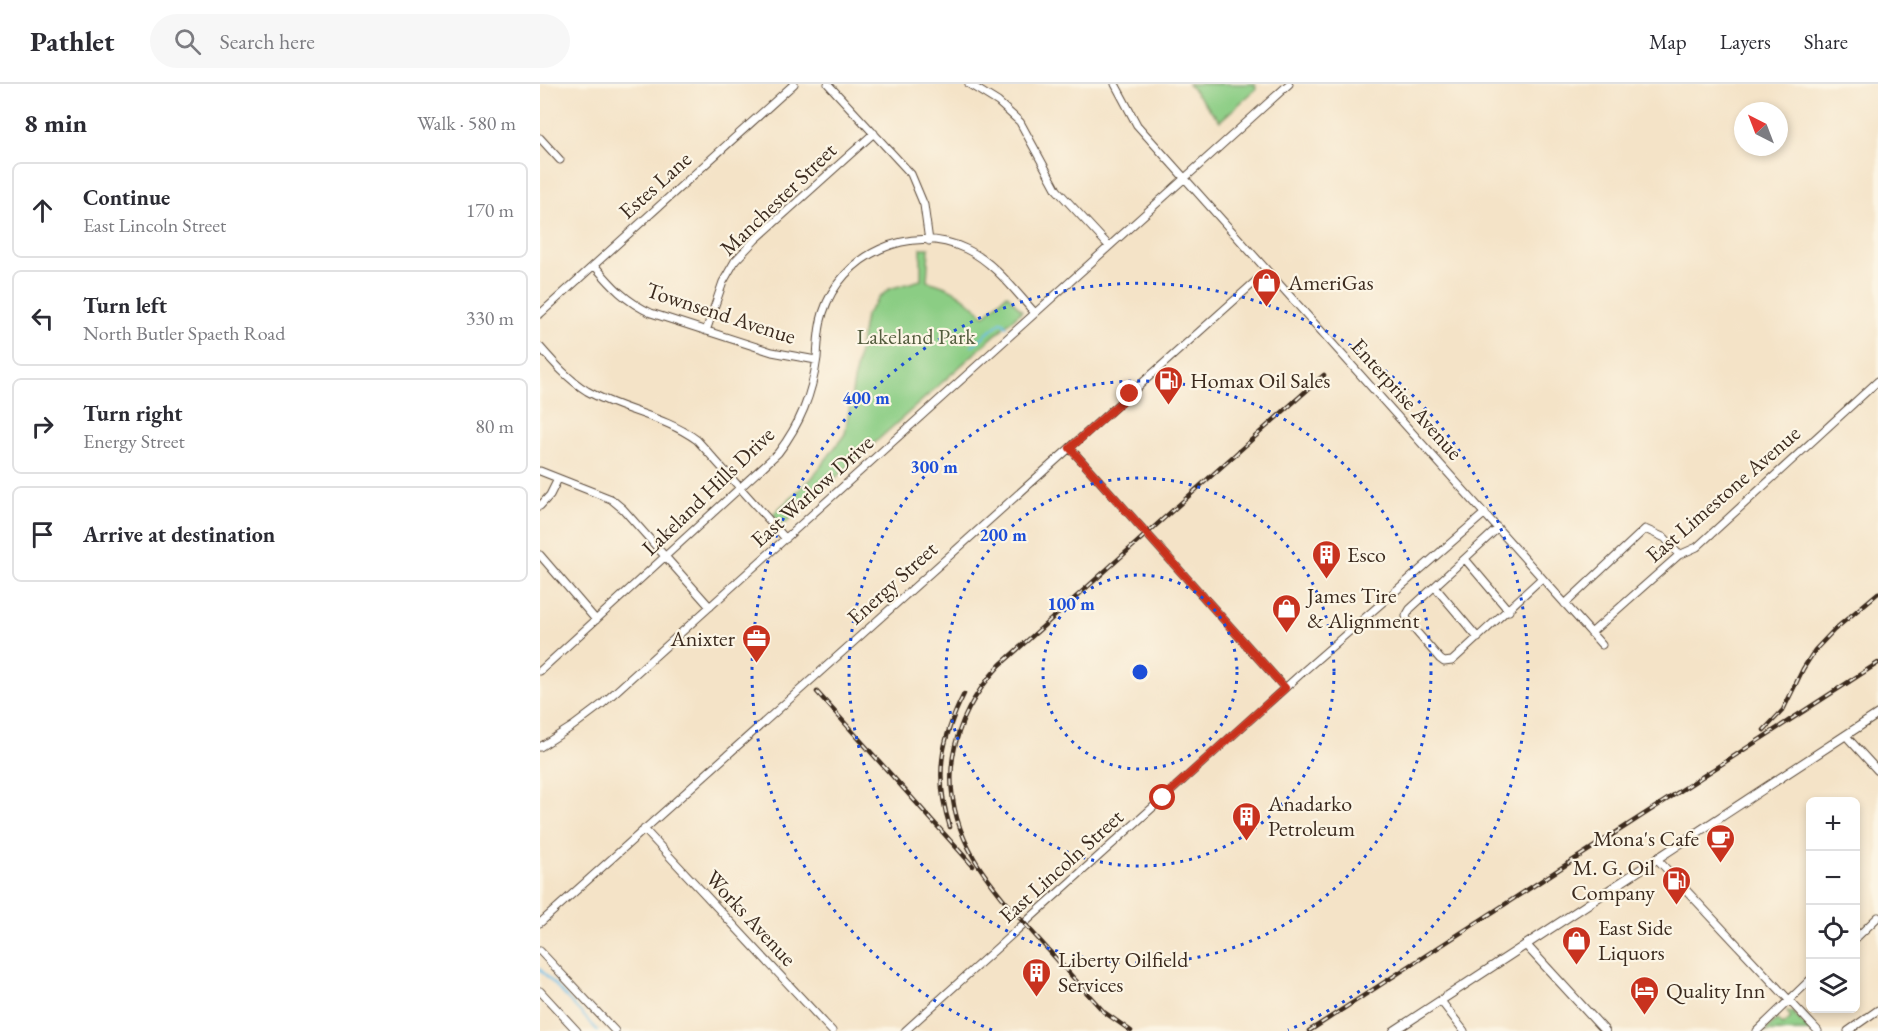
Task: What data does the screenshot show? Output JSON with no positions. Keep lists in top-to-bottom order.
{
  "streets": {
    "street": [
      "Estes Lane",
      "Manchester Street",
      "Townsend Avenue",
      "Enterprise Avenue",
      "Lakeland Hills Drive",
      "East Warlow Drive",
      "East Limestone Avenue",
      "Energy Street",
      "East Lincoln Street",
      "Works Avenue"
    ]
  },
  "crossings": [
    ["Estes Lane", "Townsend Avenue"],
    ["Manchester Street", "Townsend Avenue"],
    ["Townsend Avenue", "Lakeland Hills Drive"],
    ["Enterprise Avenue", "East Warlow Drive"],
    ["Enterprise Avenue", "East Limestone Avenue"],
    ["Enterprise Avenue", "Energy Street"],
    ["Enterprise Avenue", "East Lincoln Street"],
    ["Lakeland Hills Drive", "East Warlow Drive"],
    ["Energy Street", "Works Avenue"]
  ],
  "parks": ["Lakeland Park"],
  "places": {
    "shop": ["AmeriGas", "James Tire & Alignment", "East Side Liquors"],
    "fuel station": ["Homax Oil Sales", "M. G. Oil Company"],
    "building": ["Esco", "Anadarko Petroleum", "Liberty Oilfield Services"],
    "office": ["Anixter"],
    "cafe": ["Mona's Cafe"],
    "hotel": ["Quality Inn"]
  },
  "north": "top left",
  "page": {
    "header": "Pathlet",
    "search": "Search here",
    "nav": ["Map", "Layers", "Share"],
    "heading": ["8 min", "Walk · 580 m"],
    "list": [
      ["Continue", "East Lincoln Street", "170 m"],
      ["Turn left", "North Butler Spaeth Road", "330 m"],
      ["Turn right", "Energy Street", "80 m"],
      "Arrive at destination"
    ],
    "map_buttons": ["+", "−"]
  },
  "rings": [
    "400 m",
    "300 m",
    "200 m",
    "100 m"
  ]
}
